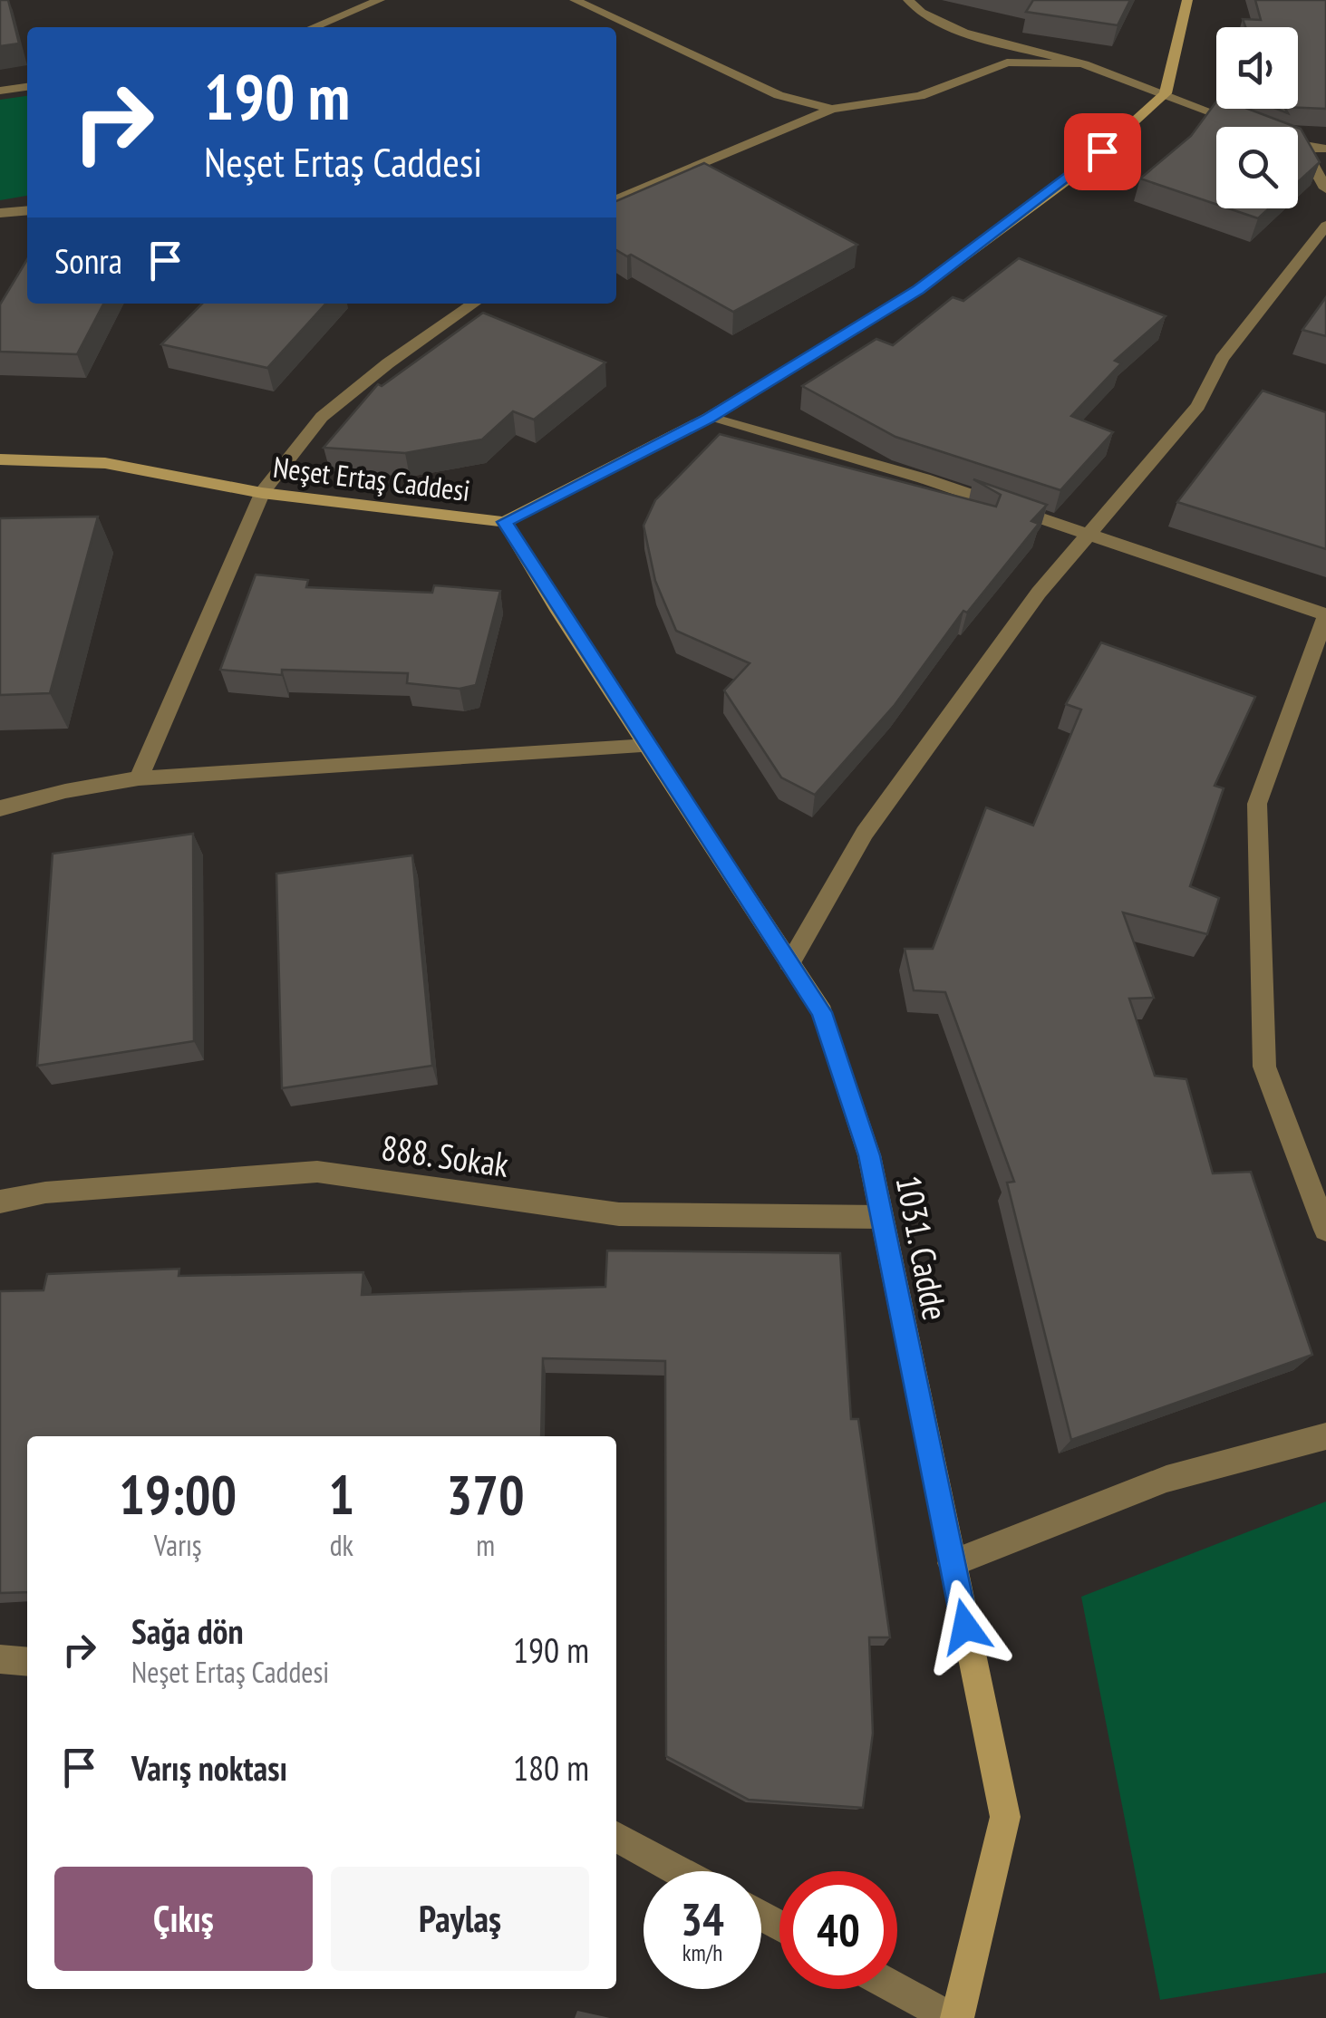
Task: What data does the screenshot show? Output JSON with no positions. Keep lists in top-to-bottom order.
{
  "streets": {
    "main road": ["Neşet Ertaş Caddesi", "1031. Cadde"],
    "street": ["888. Sokak"]
  },
  "crossings": [
    ["Neşet Ertaş Caddesi", "1031. Cadde"],
    ["888. Sokak", "1031. Cadde"]
  ],
  "page": {
    "turn": ["190 m", "Neşet Ertaş Caddesi"],
    "then": "Sonra",
    "eta": [
      "19:00",
      "Varış",
      "1",
      "dk",
      "370",
      "m"
    ],
    "list": [
      {
        "name": "Sağa dön",
        "note": "Neşet Ertaş Caddesi",
        "value": "190 m"
      },
      {
        "name": "Varış noktası",
        "value": "180 m"
      }
    ],
    "buttons": ["Çıkış", "Paylaş"],
    "speed": "34 km/h",
    "limit": "40"
  }
}
